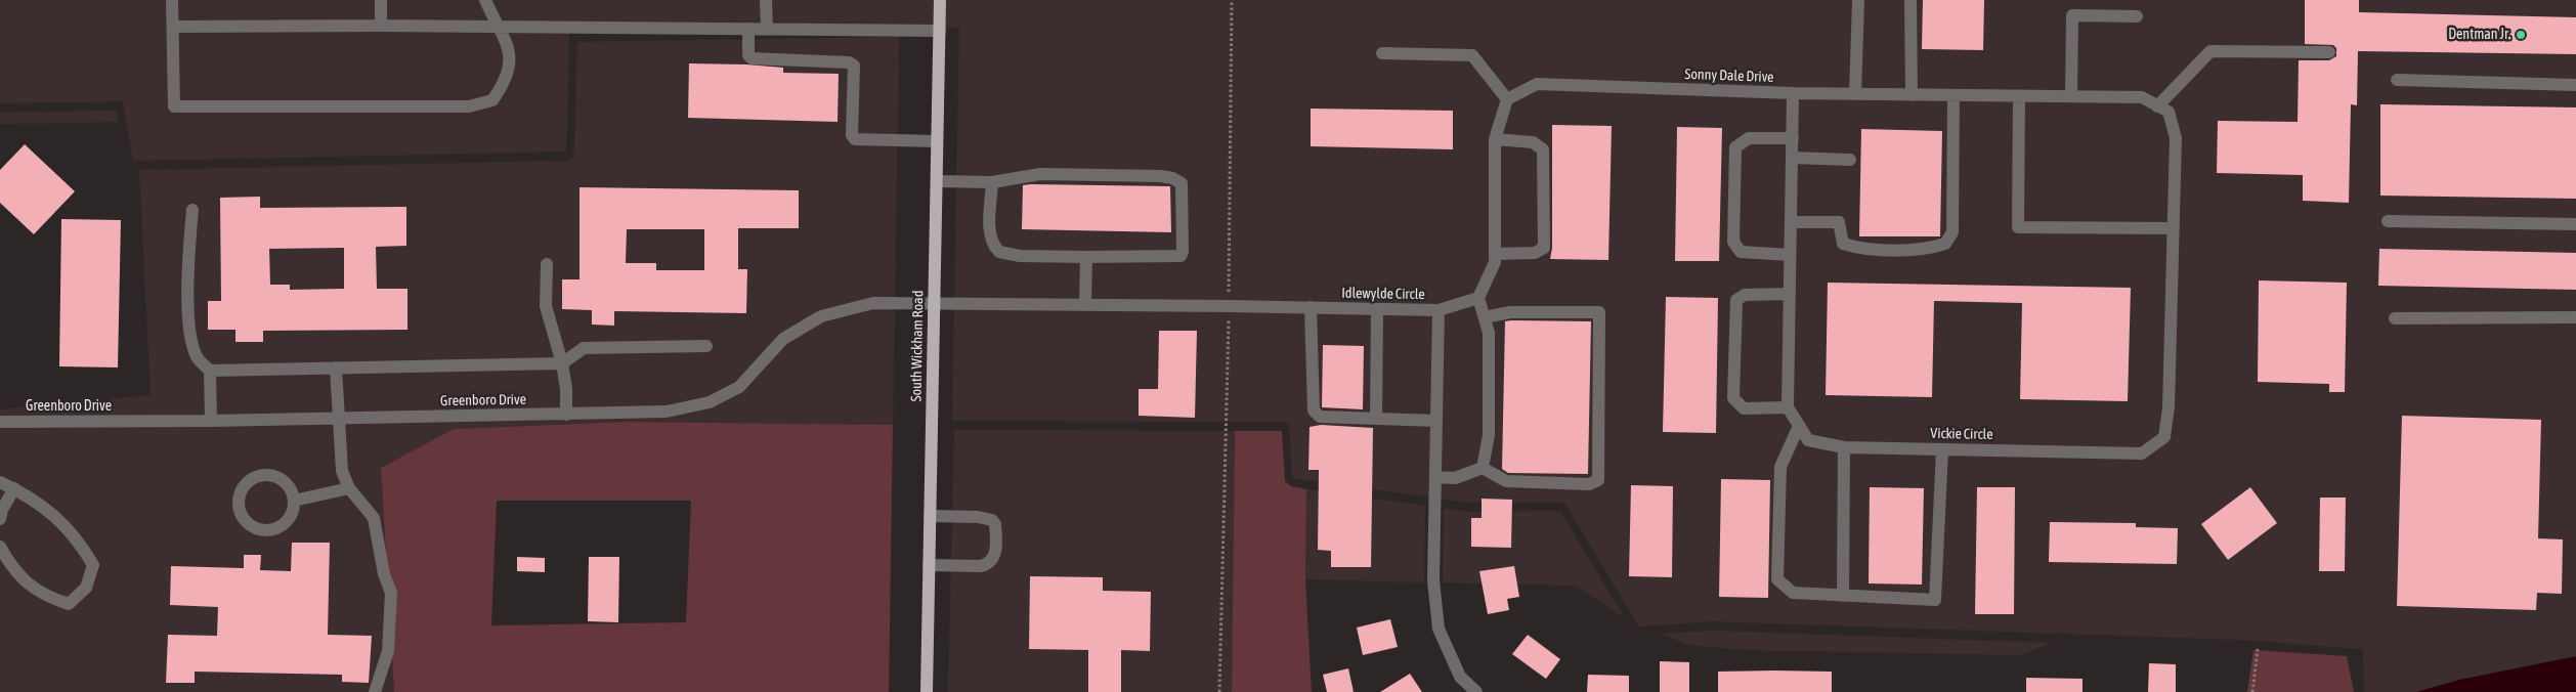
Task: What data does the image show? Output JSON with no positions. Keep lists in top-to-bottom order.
{
  "streets": {
    "main road": ["South Wickham Road"],
    "street": [
      "Sonny Dale Drive",
      "Idlewylde Circle",
      "Greenboro Drive",
      "Vickie Circle"
    ]
  },
  "crossings": [
    ["Sonny Dale Drive", "Vickie Circle"],
    ["Idlewylde Circle", "South Wickham Road"],
    ["Idlewylde Circle", "Greenboro Drive"],
    ["South Wickham Road", "Greenboro Drive"]
  ],
  "places": ["Dentman Jr."]
}
